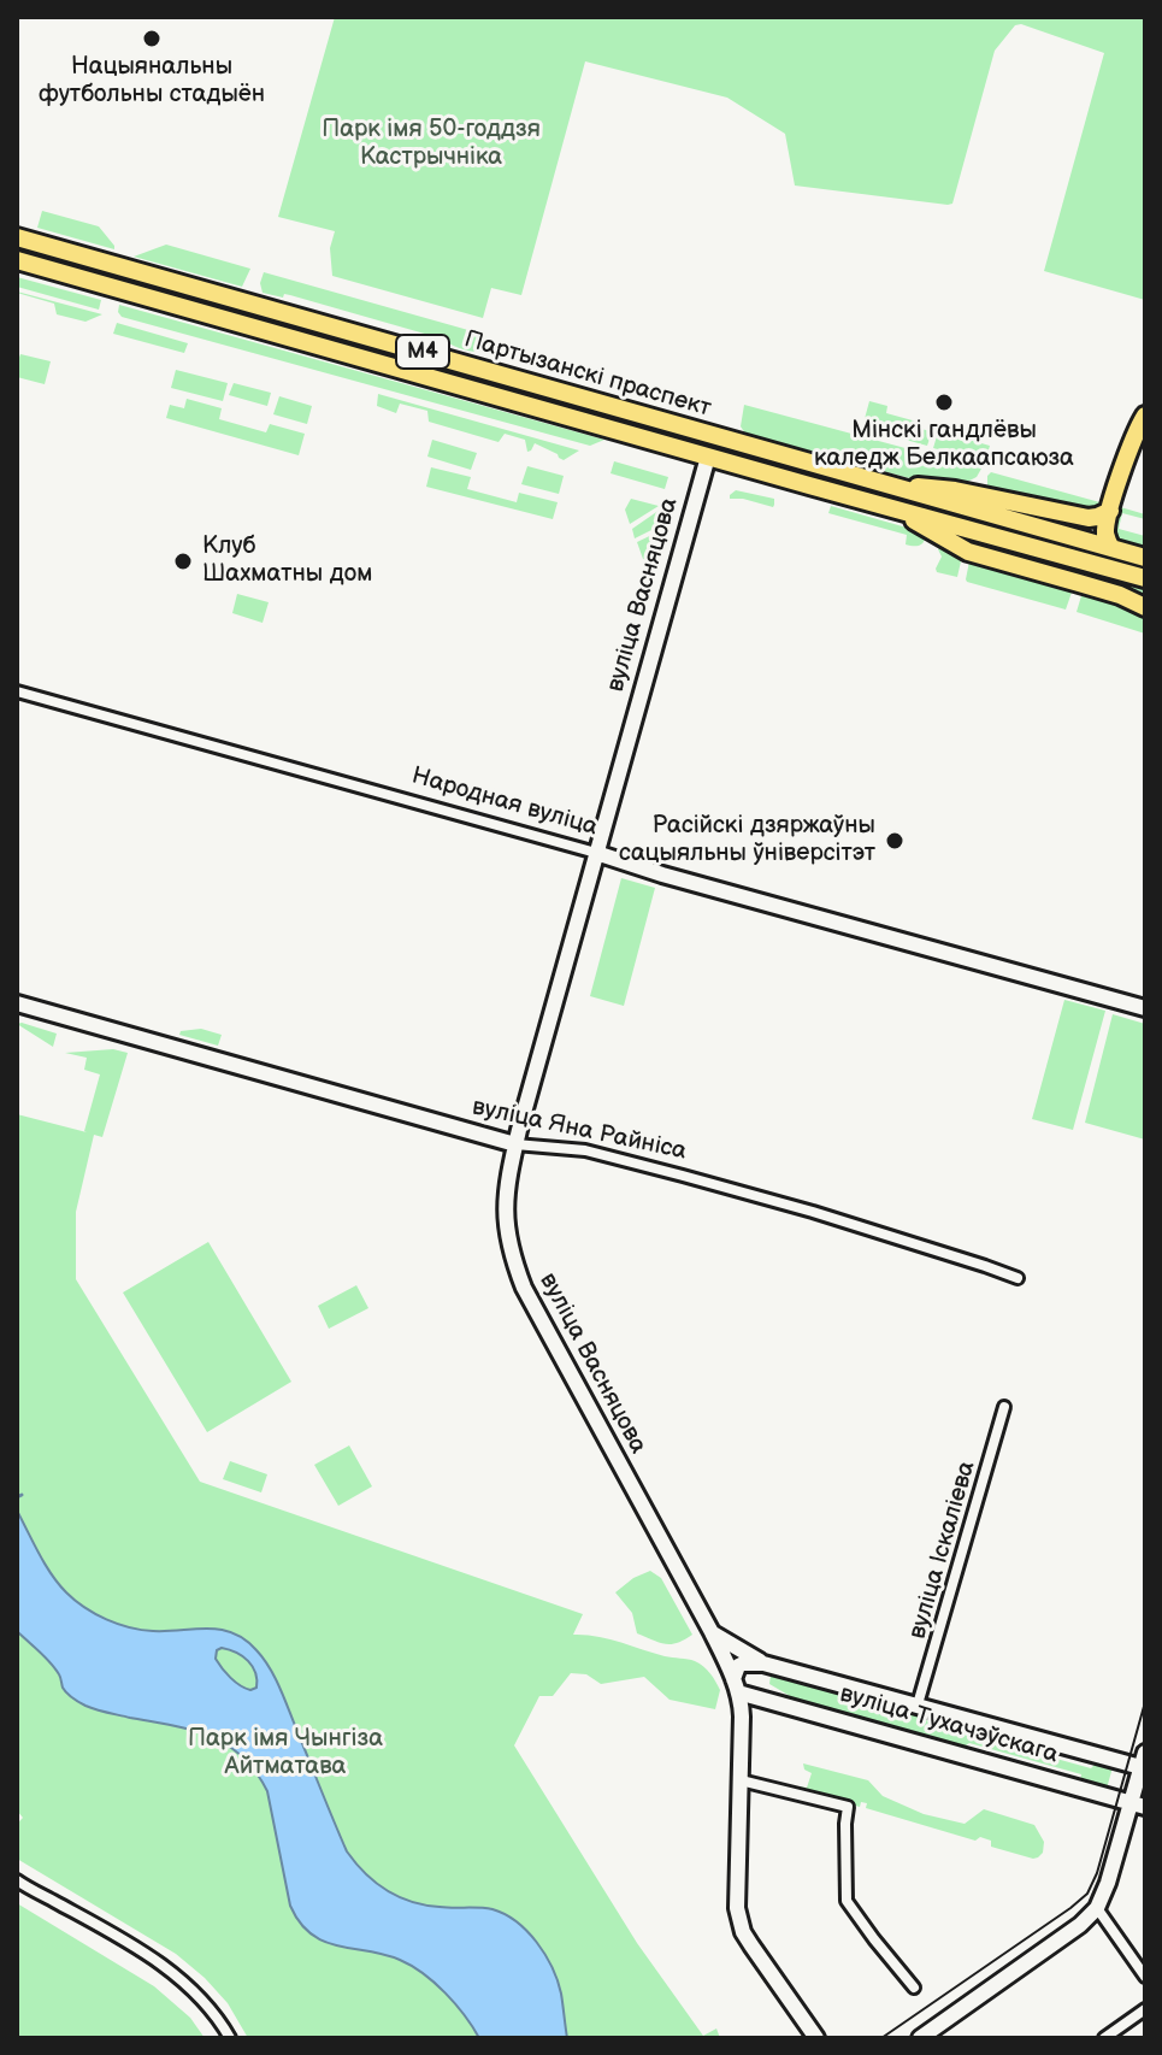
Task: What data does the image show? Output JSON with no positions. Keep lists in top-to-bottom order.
{
  "streets": {
    "main road": ["М4", "Партызанскі праспект"],
    "street": [
      "вуліца Васняцова",
      "Народная вуліца",
      "вуліца Яна Райніса",
      "вуліца Іскаліева",
      "вуліца Тухачэўскага"
    ]
  },
  "crossings": [
    ["Партызанскі праспект", "вуліца Васняцова"],
    ["вуліца Васняцова", "Народная вуліца"],
    ["вуліца Васняцова", "вуліца Яна Райніса"],
    ["вуліца Васняцова", "вуліца Тухачэўскага"],
    ["вуліца Іскаліева", "вуліца Тухачэўскага"]
  ],
  "parks": ["Парк імя 50-годдзя Кастрычніка", "Парк імя Чынгіза Айтматава"],
  "places": [
    "Нацыянальны футбольны стадыён",
    "Мінскі гандлёвы каледж Белкаапсаюза",
    "Клуб Шахматны дом",
    "Расійскі дзяржаўны сацыяльны ўніверсітэт"
  ]
}
